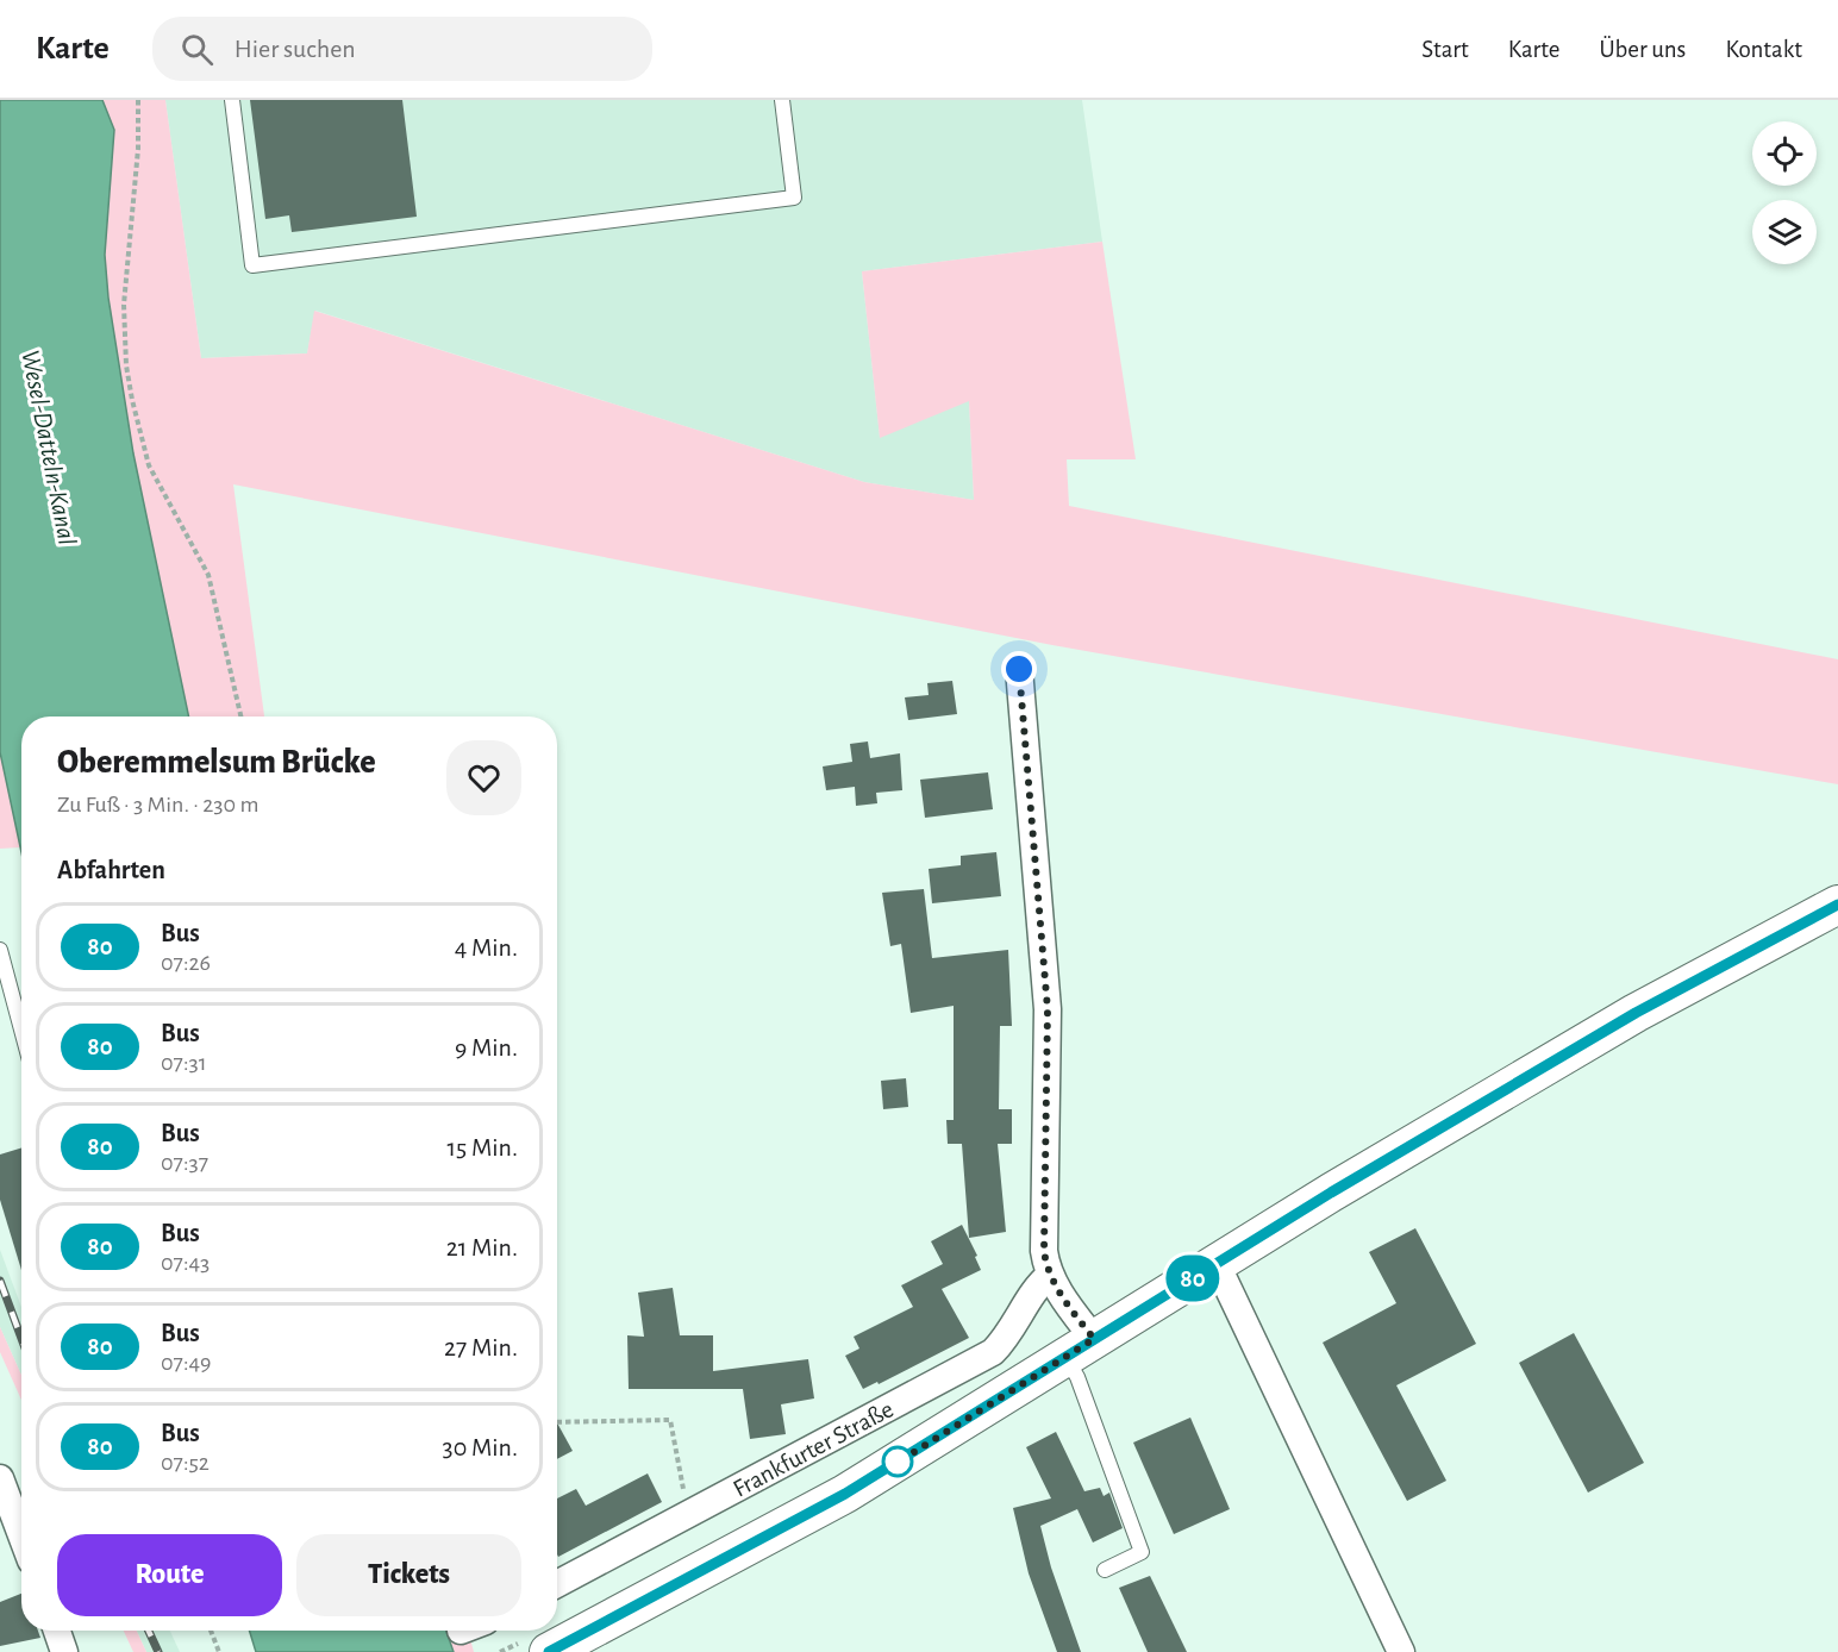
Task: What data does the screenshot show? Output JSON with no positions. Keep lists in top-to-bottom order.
{
  "streets": {
    "main road": ["Frankfurter Straße"]
  },
  "water": ["Wesel-Datteln-Kanal"],
  "lines": ["bus line 80"],
  "page": {
    "header": "Karte",
    "search": "Hier suchen",
    "nav": [
      "Start",
      "Karte",
      "Über uns",
      "Kontakt"
    ],
    "on_map": "80",
    "heading": [
      ["Oberemmelsum Brücke", "Zu Fuß · 3 Min. · 230 m"],
      "Abfahrten"
    ],
    "list": [
      {
        "mark": "80",
        "name": "Bus",
        "note": "07:26",
        "value": "4 Min."
      },
      {
        "mark": "80",
        "name": "Bus",
        "note": "07:31",
        "value": "9 Min."
      },
      {
        "mark": "80",
        "name": "Bus",
        "note": "07:37",
        "value": "15 Min."
      },
      {
        "mark": "80",
        "name": "Bus",
        "note": "07:43",
        "value": "21 Min."
      },
      {
        "mark": "80",
        "name": "Bus",
        "note": "07:49",
        "value": "27 Min."
      },
      {
        "mark": "80",
        "name": "Bus",
        "note": "07:52",
        "value": "30 Min."
      }
    ],
    "buttons": ["Route", "Tickets"]
  }
}
